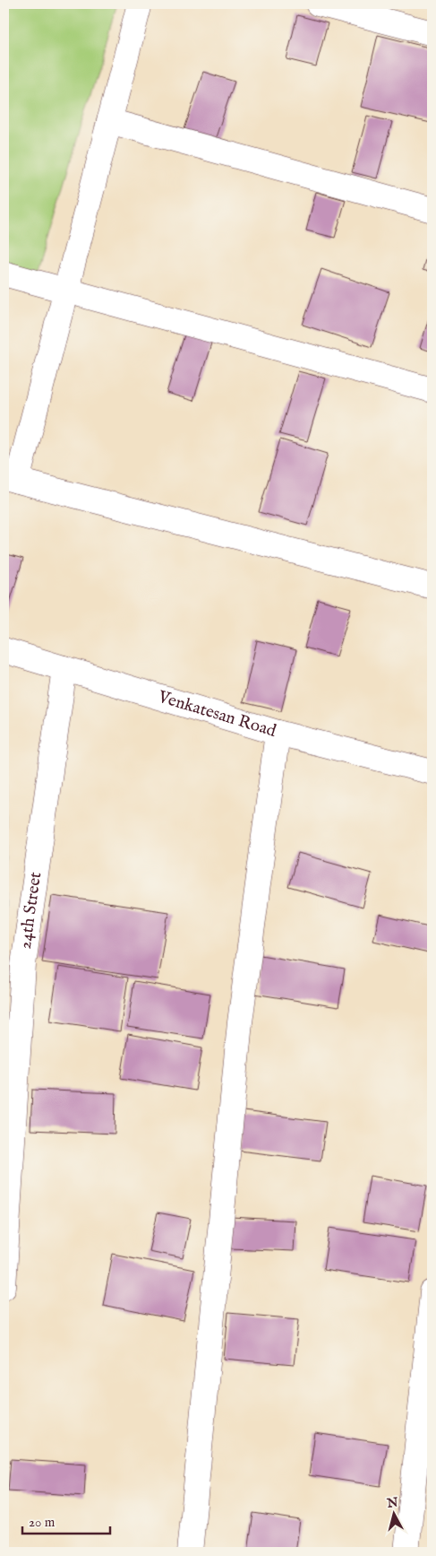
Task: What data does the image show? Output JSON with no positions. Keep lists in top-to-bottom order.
{
  "streets": {
    "street": ["Venkatesan Road", "24th Street"]
  },
  "crossings": [
    ["Venkatesan Road", "24th Street"]
  ],
  "scale_bar": "20 m",
  "north": "top"
}
